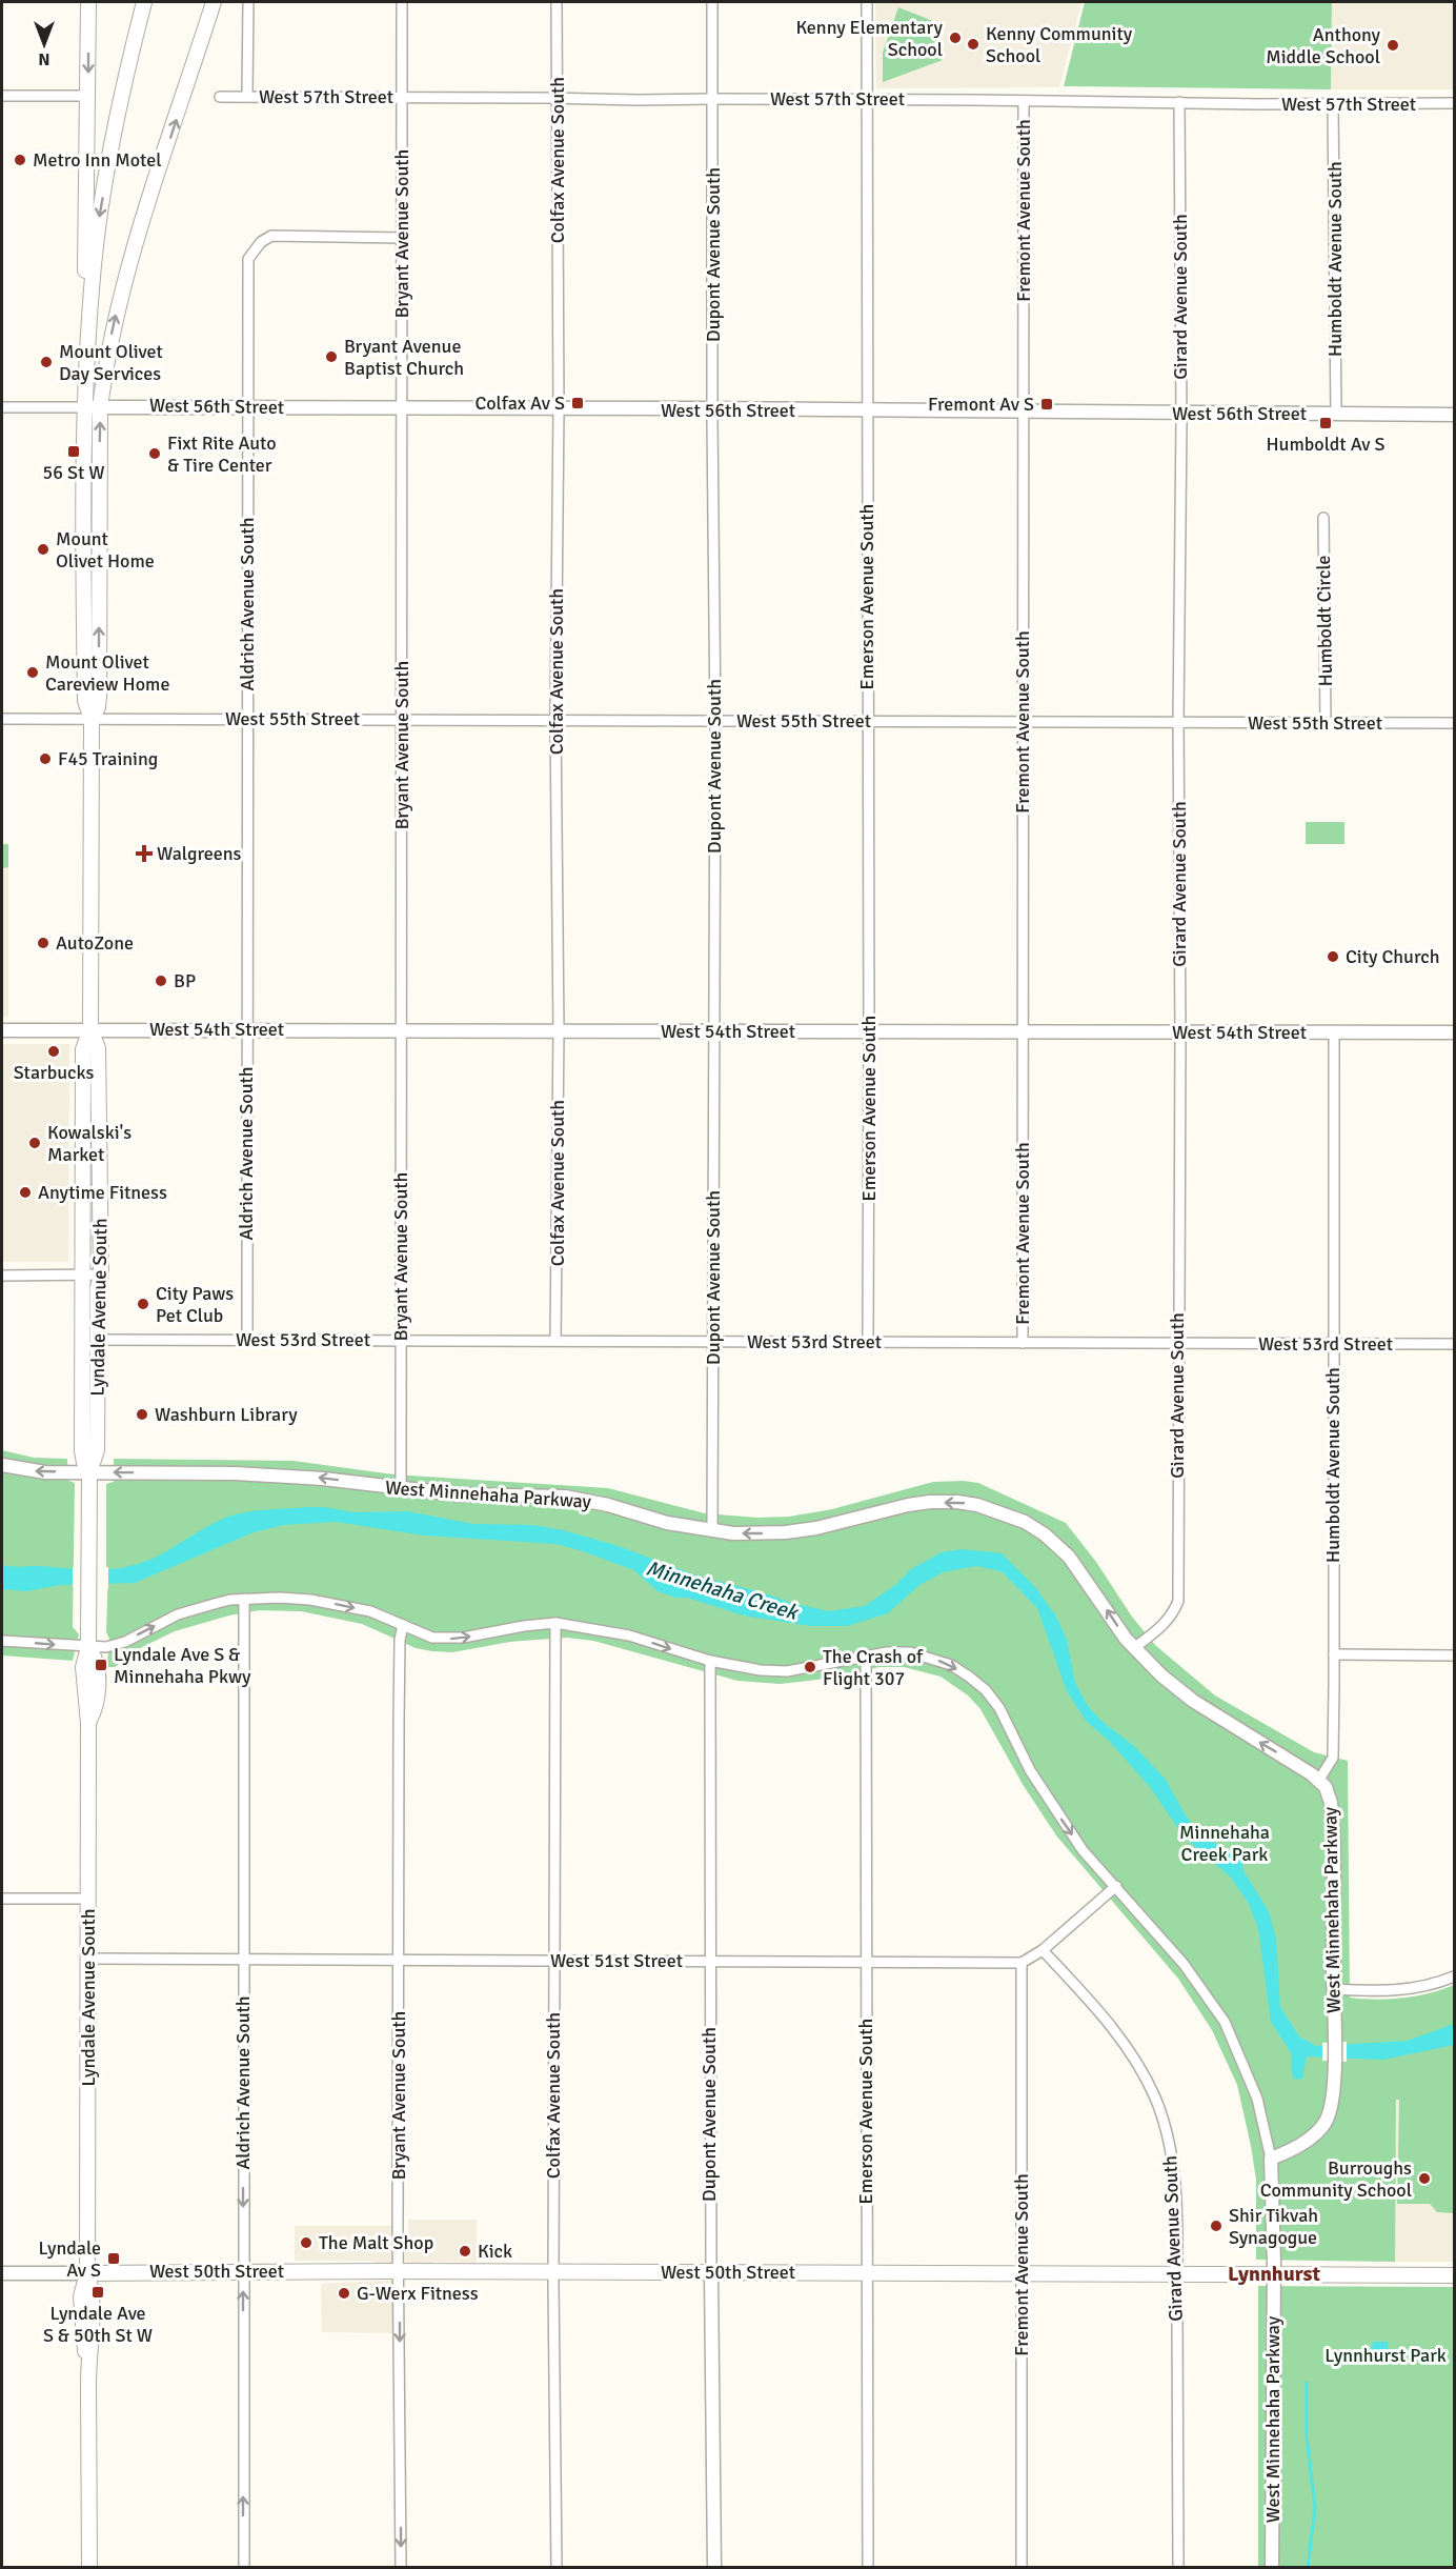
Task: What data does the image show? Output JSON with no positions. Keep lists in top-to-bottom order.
{
  "streets": {
    "main road": ["Lyndale Avenue South", "West 50th Street"],
    "street": [
      "West 57th Street",
      "Colfax Avenue South",
      "Fremont Avenue South",
      "Bryant Avenue South",
      "Dupont Avenue South",
      "Humboldt Avenue South",
      "Girard Avenue South",
      "West 56th Street",
      "Emerson Avenue South",
      "Aldrich Avenue South",
      "Humboldt Circle",
      "West 55th Street",
      "West 54th Street",
      "West 53rd Street",
      "West Minnehaha Parkway",
      "West 51st Street"
    ]
  },
  "crossings": [
    ["West 57th Street", "Colfax Avenue South"],
    ["West 57th Street", "Fremont Avenue South"],
    ["West 57th Street", "Bryant Avenue South"],
    ["West 57th Street", "Dupont Avenue South"],
    ["West 57th Street", "Humboldt Avenue South"],
    ["West 57th Street", "Girard Avenue South"],
    ["West 57th Street", "Emerson Avenue South"],
    ["Colfax Avenue South", "West 56th Street"],
    ["Colfax Avenue South", "West 55th Street"],
    ["Colfax Avenue South", "West 54th Street"],
    ["Colfax Avenue South", "West 53rd Street"],
    ["Colfax Avenue South", "West Minnehaha Parkway"],
    ["Colfax Avenue South", "West 51st Street"],
    ["Colfax Avenue South", "West 50th Street"],
    ["Fremont Avenue South", "West 56th Street"],
    ["Fremont Avenue South", "West 55th Street"],
    ["Fremont Avenue South", "West 54th Street"],
    ["Fremont Avenue South", "West 53rd Street"],
    ["Fremont Avenue South", "West 51st Street"],
    ["Fremont Avenue South", "West 50th Street"],
    ["Bryant Avenue South", "West 56th Street"],
    ["Bryant Avenue South", "Aldrich Avenue South"],
    ["Bryant Avenue South", "West 55th Street"],
    ["Bryant Avenue South", "West 54th Street"],
    ["Bryant Avenue South", "West 53rd Street"],
    ["Bryant Avenue South", "West Minnehaha Parkway"],
    ["Bryant Avenue South", "West 51st Street"],
    ["Bryant Avenue South", "West 50th Street"],
    ["Dupont Avenue South", "West 56th Street"],
    ["Dupont Avenue South", "West 55th Street"],
    ["Dupont Avenue South", "West 54th Street"],
    ["Dupont Avenue South", "West 53rd Street"],
    ["Dupont Avenue South", "West Minnehaha Parkway"],
    ["Dupont Avenue South", "West 51st Street"],
    ["Dupont Avenue South", "West 50th Street"],
    ["Humboldt Avenue South", "West 56th Street"],
    ["Humboldt Avenue South", "West 54th Street"],
    ["Humboldt Avenue South", "West 53rd Street"],
    ["Humboldt Avenue South", "West Minnehaha Parkway"],
    ["Girard Avenue South", "West 56th Street"],
    ["Girard Avenue South", "West 55th Street"],
    ["Girard Avenue South", "West 54th Street"],
    ["Girard Avenue South", "West 53rd Street"],
    ["Girard Avenue South", "West Minnehaha Parkway"],
    ["Girard Avenue South", "West 50th Street"],
    ["West 56th Street", "Emerson Avenue South"],
    ["West 56th Street", "Aldrich Avenue South"],
    ["West 56th Street", "Lyndale Avenue South"],
    ["Emerson Avenue South", "West 55th Street"],
    ["Emerson Avenue South", "West 54th Street"],
    ["Emerson Avenue South", "West 53rd Street"],
    ["Emerson Avenue South", "West Minnehaha Parkway"],
    ["Emerson Avenue South", "West 51st Street"],
    ["Emerson Avenue South", "West 50th Street"],
    ["Aldrich Avenue South", "West 55th Street"],
    ["Aldrich Avenue South", "West 54th Street"],
    ["Aldrich Avenue South", "West 53rd Street"],
    ["Aldrich Avenue South", "West Minnehaha Parkway"],
    ["Aldrich Avenue South", "West 51st Street"],
    ["Aldrich Avenue South", "West 50th Street"],
    ["Humboldt Circle", "West 55th Street"],
    ["West 55th Street", "Lyndale Avenue South"],
    ["West 54th Street", "Lyndale Avenue South"],
    ["Lyndale Avenue South", "West 53rd Street"],
    ["Lyndale Avenue South", "West Minnehaha Parkway"],
    ["Lyndale Avenue South", "West 51st Street"],
    ["Lyndale Avenue South", "West 50th Street"],
    ["West Minnehaha Parkway", "West 50th Street"]
  ],
  "districts": ["Lynnhurst"],
  "water": ["Minnehaha Creek"],
  "parks": ["Minnehaha Creek Park", "Lynnhurst Park"],
  "places": {
    "other": [
      "Kenny Elementary School",
      "Kenny Community School",
      "Anthony Middle School",
      "Metro Inn Motel",
      "Bryant Avenue Baptist Church",
      "Mount Olivet Day Services",
      "Fixt Rite Auto & Tire Center",
      "Mount Olivet Home",
      "Mount Olivet Careview Home",
      "F45 Training",
      "AutoZone",
      "City Church",
      "BP",
      "Starbucks",
      "Kowalski's Market",
      "Anytime Fitness",
      "City Paws Pet Club",
      "Washburn Library",
      "The Crash of Flight 307",
      "Burroughs Community School",
      "Shir Tikvah Synagogue",
      "The Malt Shop",
      "Kick",
      "G-Werx Fitness"
    ],
    "transit": [
      "Colfax Av S",
      "Fremont Av S",
      "Humboldt Av S",
      "56 St W",
      "Lyndale Ave S & Minnehaha Pkwy",
      "Lyndale Av S",
      "Lyndale Ave S & 50th St W"
    ],
    "health": ["Walgreens"]
  },
  "north": "bottom"
}
